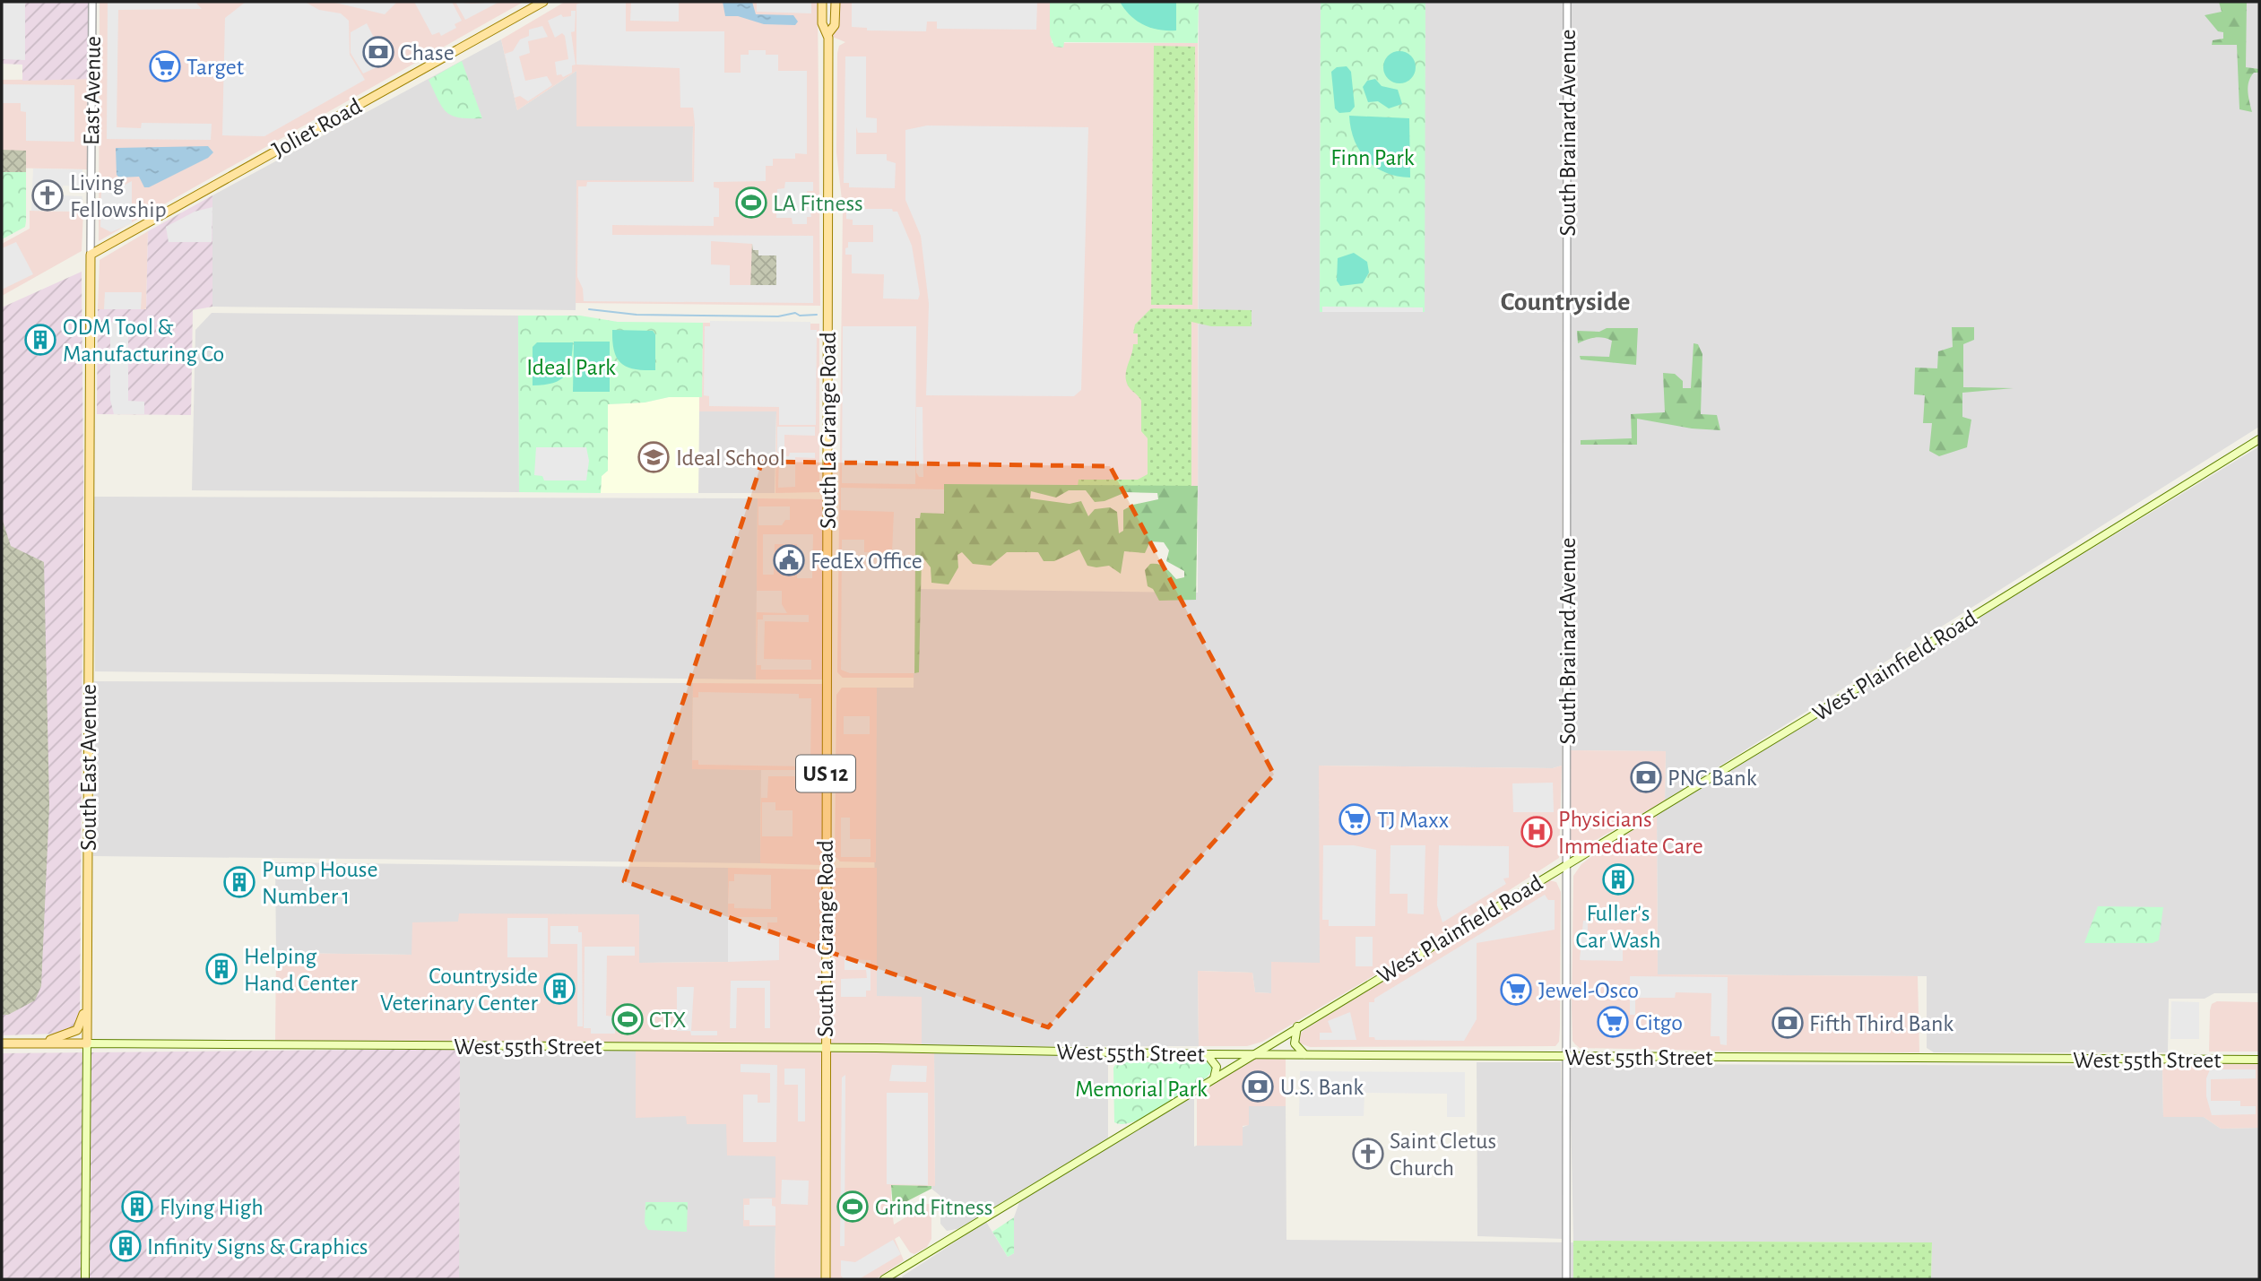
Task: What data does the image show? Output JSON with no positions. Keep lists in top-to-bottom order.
{
  "streets": {
    "main road": [
      "Joliet Road",
      "South La Grange Road",
      "West Plainfield Road",
      "South East Avenue",
      "US 12",
      "West 55th Street"
    ],
    "street": ["East Avenue", "South Brainard Avenue"]
  },
  "crossings": [
    ["East Avenue", "Joliet Road"],
    ["East Avenue", "South East Avenue"],
    ["Joliet Road", "South East Avenue"],
    ["South Brainard Avenue", "West Plainfield Road"],
    ["South Brainard Avenue", "West 55th Street"],
    ["South La Grange Road", "West 55th Street"],
    ["West Plainfield Road", "West 55th Street"],
    ["South East Avenue", "West 55th Street"]
  ],
  "districts": ["Countryside"],
  "parks": ["Finn Park", "Ideal Park", "Memorial Park"],
  "places": {
    "bank": [
      "Chase",
      "PNC Bank",
      "Fifth Third Bank",
      "U.S. Bank"
    ],
    "supermarket": [
      "Target",
      "TJ Maxx",
      "Jewel-Osco",
      "Citgo"
    ],
    "church": ["Living Fellowship", "Saint Cletus Church"],
    "sports": ["LA Fitness", "CTX", "Grind Fitness"],
    "building": [
      "ODM Tool & Manufacturing Co",
      "Fuller's Car Wash",
      "Pump House Number 1",
      "Helping Hand Center",
      "Countryside Veterinary Center",
      "Flying High",
      "Infinity Signs & Graphics"
    ],
    "school or university": ["Ideal School"],
    "public building": ["FedEx Office"],
    "hospital": ["Physicians Immediate Care"]
  }
}
